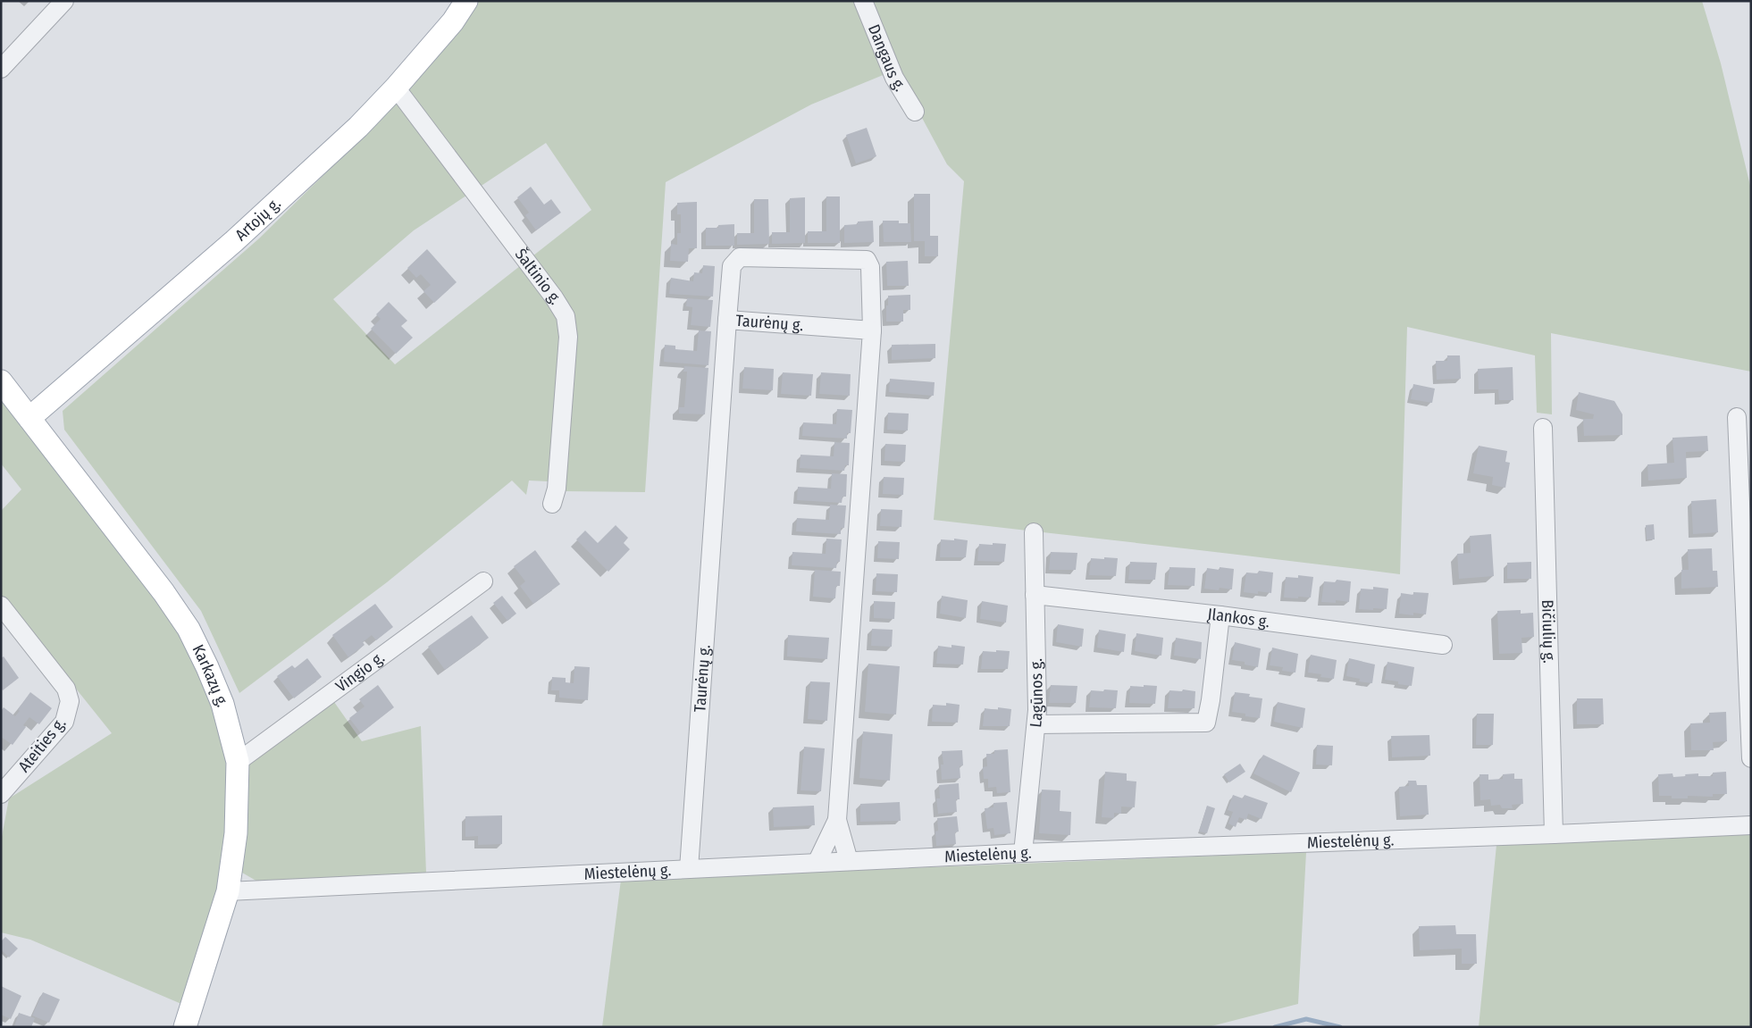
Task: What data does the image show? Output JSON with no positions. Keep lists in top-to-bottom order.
{
  "streets": {
    "main road": ["Artojų g.", "Karkazų g."],
    "street": [
      "Dangaus g.",
      "Šaltinio g.",
      "Taurėnų g.",
      "Įlankos g.",
      "Bičiulių g.",
      "Vingio g.",
      "Lagūnos g.",
      "Ateities g.",
      "Miestelėnų g."
    ]
  },
  "crossings": [
    ["Artojų g.", "Šaltinio g."],
    ["Artojų g.", "Karkazų g."],
    ["Taurėnų g.", "Miestelėnų g."],
    ["Įlankos g.", "Lagūnos g."],
    ["Bičiulių g.", "Miestelėnų g."],
    ["Vingio g.", "Karkazų g."],
    ["Karkazų g.", "Miestelėnų g."],
    ["Lagūnos g.", "Miestelėnų g."]
  ]
}
